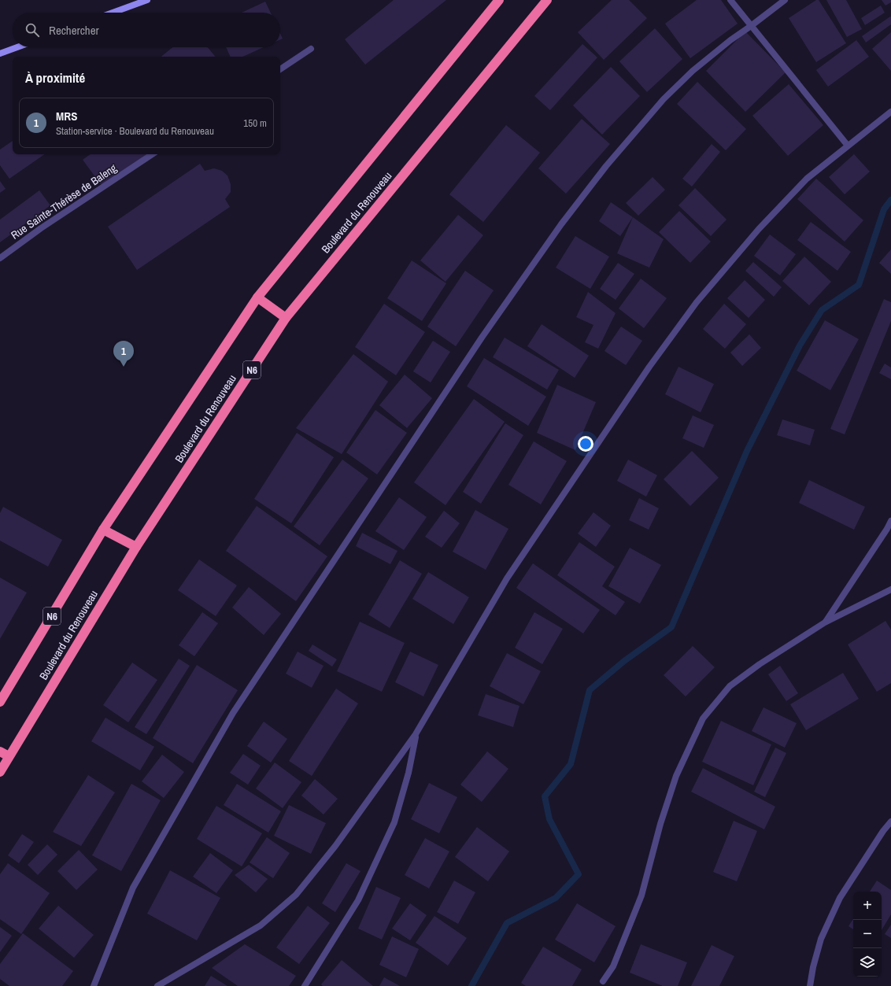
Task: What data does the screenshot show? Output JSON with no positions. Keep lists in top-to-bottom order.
{
  "streets": {
    "highway": ["Boulevard du Renouveau", "N6"],
    "street": ["Rue Sainte-Thérèse de Baleng"]
  },
  "page": {
    "search": "Rechercher",
    "heading": "À proximité",
    "list": [
      {
        "mark": "1",
        "name": "MRS",
        "note": "Station-service · Boulevard du Renouveau",
        "value": "150 m"
      }
    ],
    "pins": "1",
    "map_buttons": ["+", "−"]
  }
}
